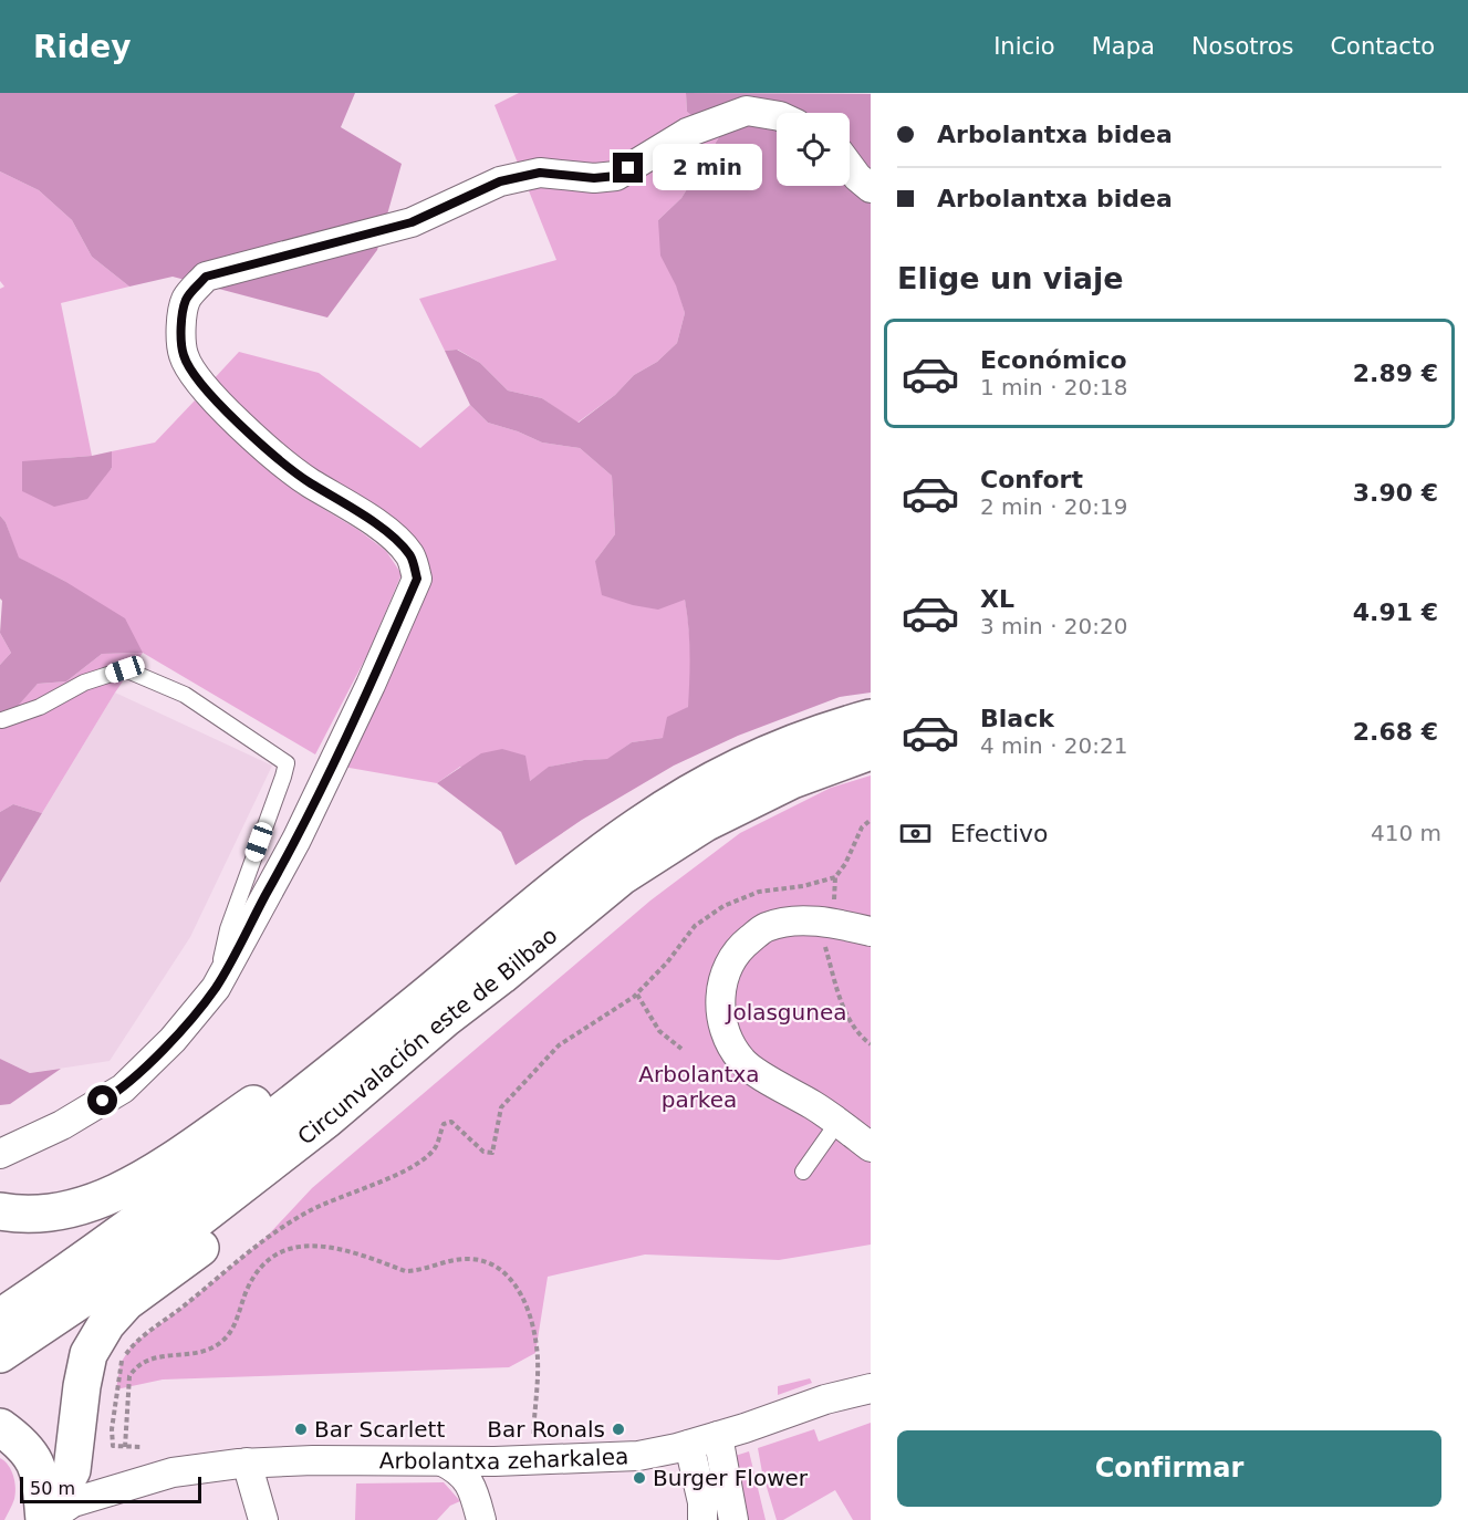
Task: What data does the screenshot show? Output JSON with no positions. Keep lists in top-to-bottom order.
{
  "streets": {
    "main road": ["Circunvalación este de Bilbao"],
    "street": ["Arbolantxa zeharkalea"]
  },
  "parks": ["Jolasgunea", "Arbolantxa parkea"],
  "places": ["Bar Scarlett", "Bar Ronals", "Burger Flower"],
  "scale_bar": "50 m",
  "page": {
    "header": "Ridey",
    "nav": [
      "Inicio",
      "Mapa",
      "Nosotros",
      "Contacto"
    ],
    "banner": ["Arbolantxa bidea", "Arbolantxa bidea"],
    "bubble": "2 min",
    "heading": "Elige un viaje",
    "list": [
      {
        "name": "Económico",
        "note": "1 min · 20:18",
        "value": "2.89 €"
      },
      {
        "name": "Confort",
        "note": "2 min · 20:19",
        "value": "3.90 €"
      },
      {
        "name": "XL",
        "note": "3 min · 20:20",
        "value": "4.91 €"
      },
      {
        "name": "Black",
        "note": "4 min · 20:21",
        "value": "2.68 €"
      }
    ],
    "pay": ["Efectivo", "410 m"],
    "buttons": "Confirmar",
    "scale": "50 m"
  }
}
